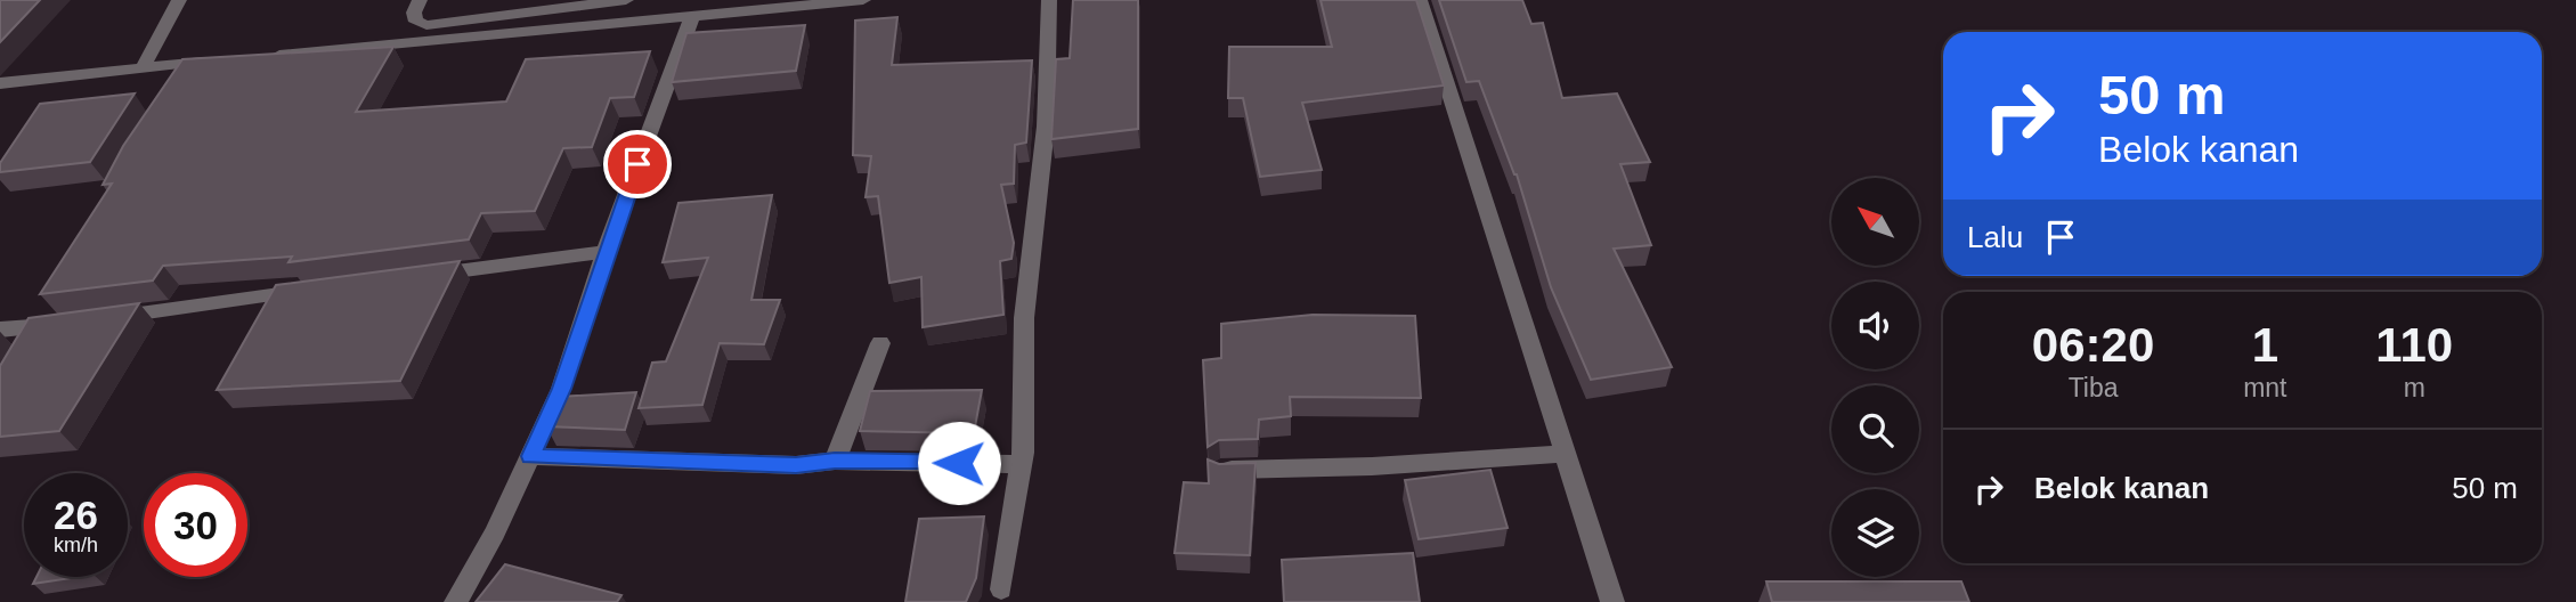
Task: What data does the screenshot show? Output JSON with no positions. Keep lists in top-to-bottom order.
{
  "north": "top left",
  "page": {
    "turn": ["50 m", "Belok kanan"],
    "then": "Lalu",
    "eta": [
      "06:20",
      "Tiba",
      "1",
      "mnt",
      "110",
      "m"
    ],
    "list": [
      {
        "name": "Belok kanan",
        "value": "50 m"
      }
    ],
    "speed": "26 km/h",
    "limit": "30"
  }
}
